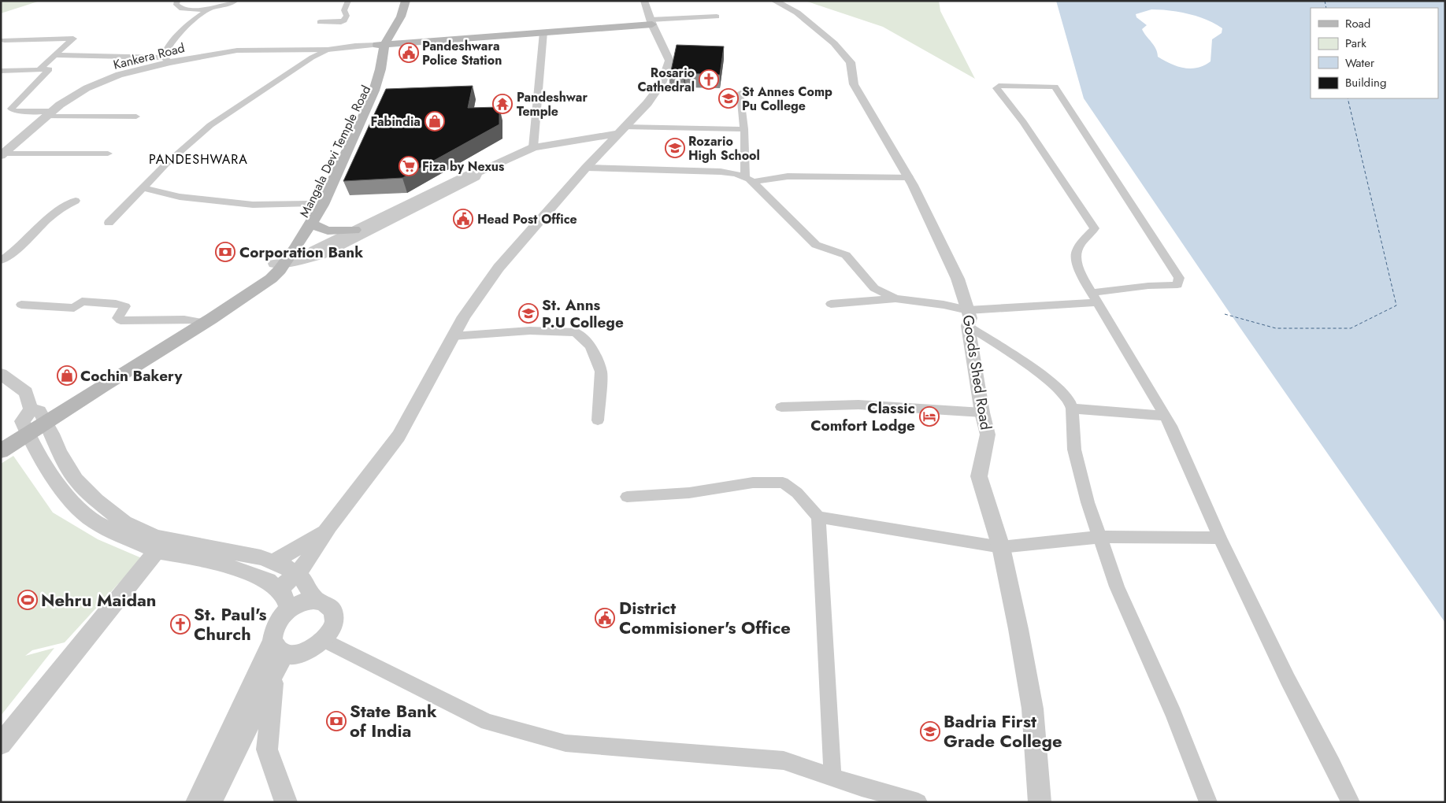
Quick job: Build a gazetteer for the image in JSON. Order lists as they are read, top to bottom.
{
  "streets": {
    "main road": ["Mangala Devi Temple Road"],
    "street": ["Kankera Road", "Goods Shed Road"]
  },
  "crossings": [
    ["Kankera Road", "Mangala Devi Temple Road"]
  ],
  "districts": ["PANDESHWARA"],
  "places": {
    "public building": ["Pandeshwara Police Station", "Head Post Office", "District Commisioner's Office"],
    "church": ["Rosario Cathedral", "St. Paul's Church"],
    "school or university": [
      "St Annes Comp Pu College",
      "Rozario High School",
      "St. Anns P.U College",
      "Badria First Grade College"
    ],
    "temple": ["Pandeshwar Temple"],
    "shop": ["Fabindia", "Cochin Bakery"],
    "supermarket": ["Fiza by Nexus"],
    "bank": ["Corporation Bank", "State Bank of India"],
    "hotel": ["Classic Comfort Lodge"],
    "sports": ["Nehru Maidan"]
  },
  "legend": [
    "Road",
    "Park",
    "Water",
    "Building"
  ]
}
